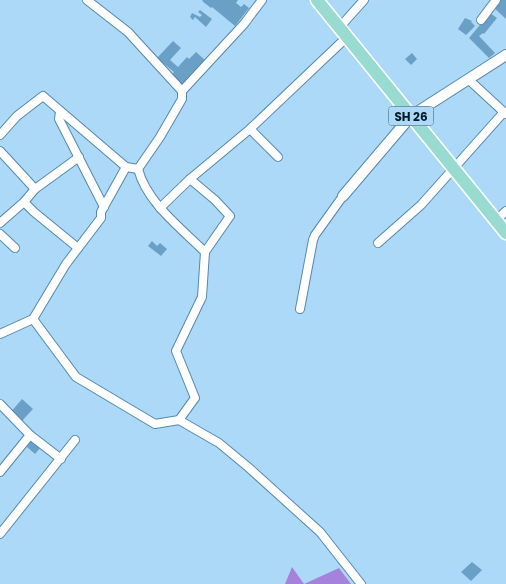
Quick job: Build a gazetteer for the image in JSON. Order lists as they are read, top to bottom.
{
  "streets": {
    "main road": ["SH 26"]
  }
}
